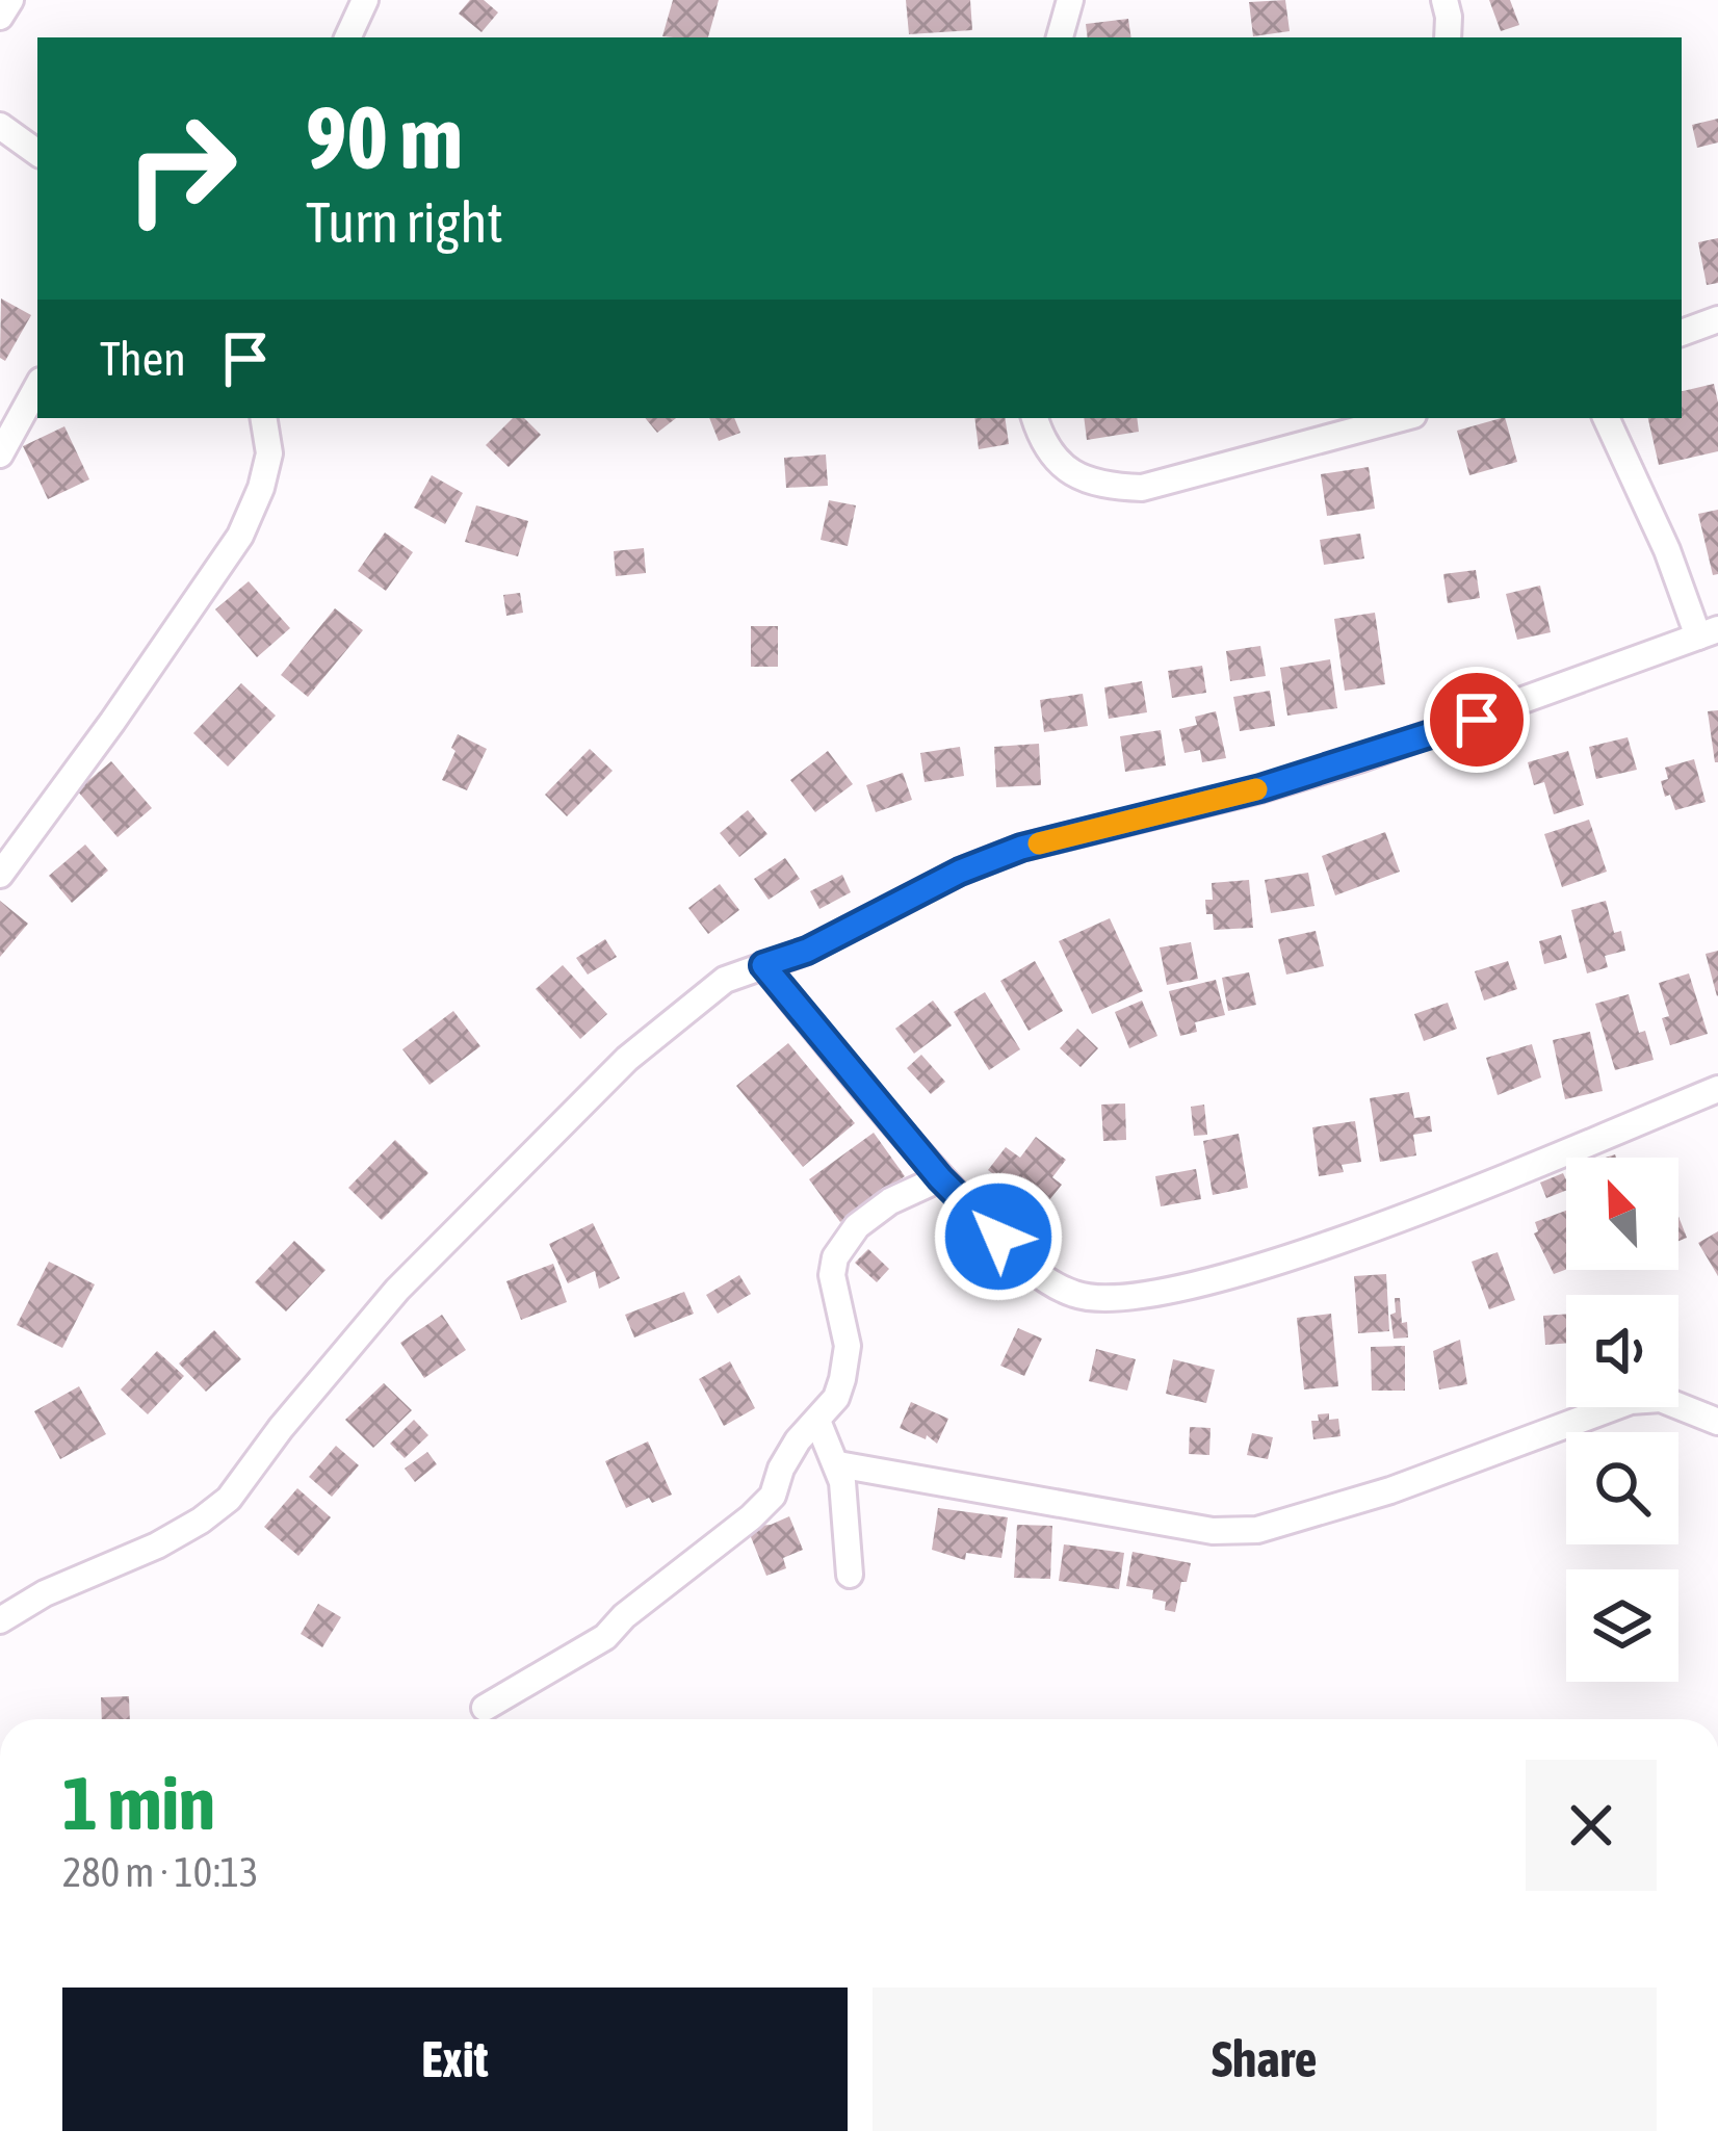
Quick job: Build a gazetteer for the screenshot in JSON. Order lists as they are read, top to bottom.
{
  "north": "top left",
  "page": {
    "turn": ["90 m", "Turn right"],
    "then": "Then",
    "heading": ["1 min", "280 m · 10:13"],
    "buttons": ["Exit", "Share"]
  }
}
